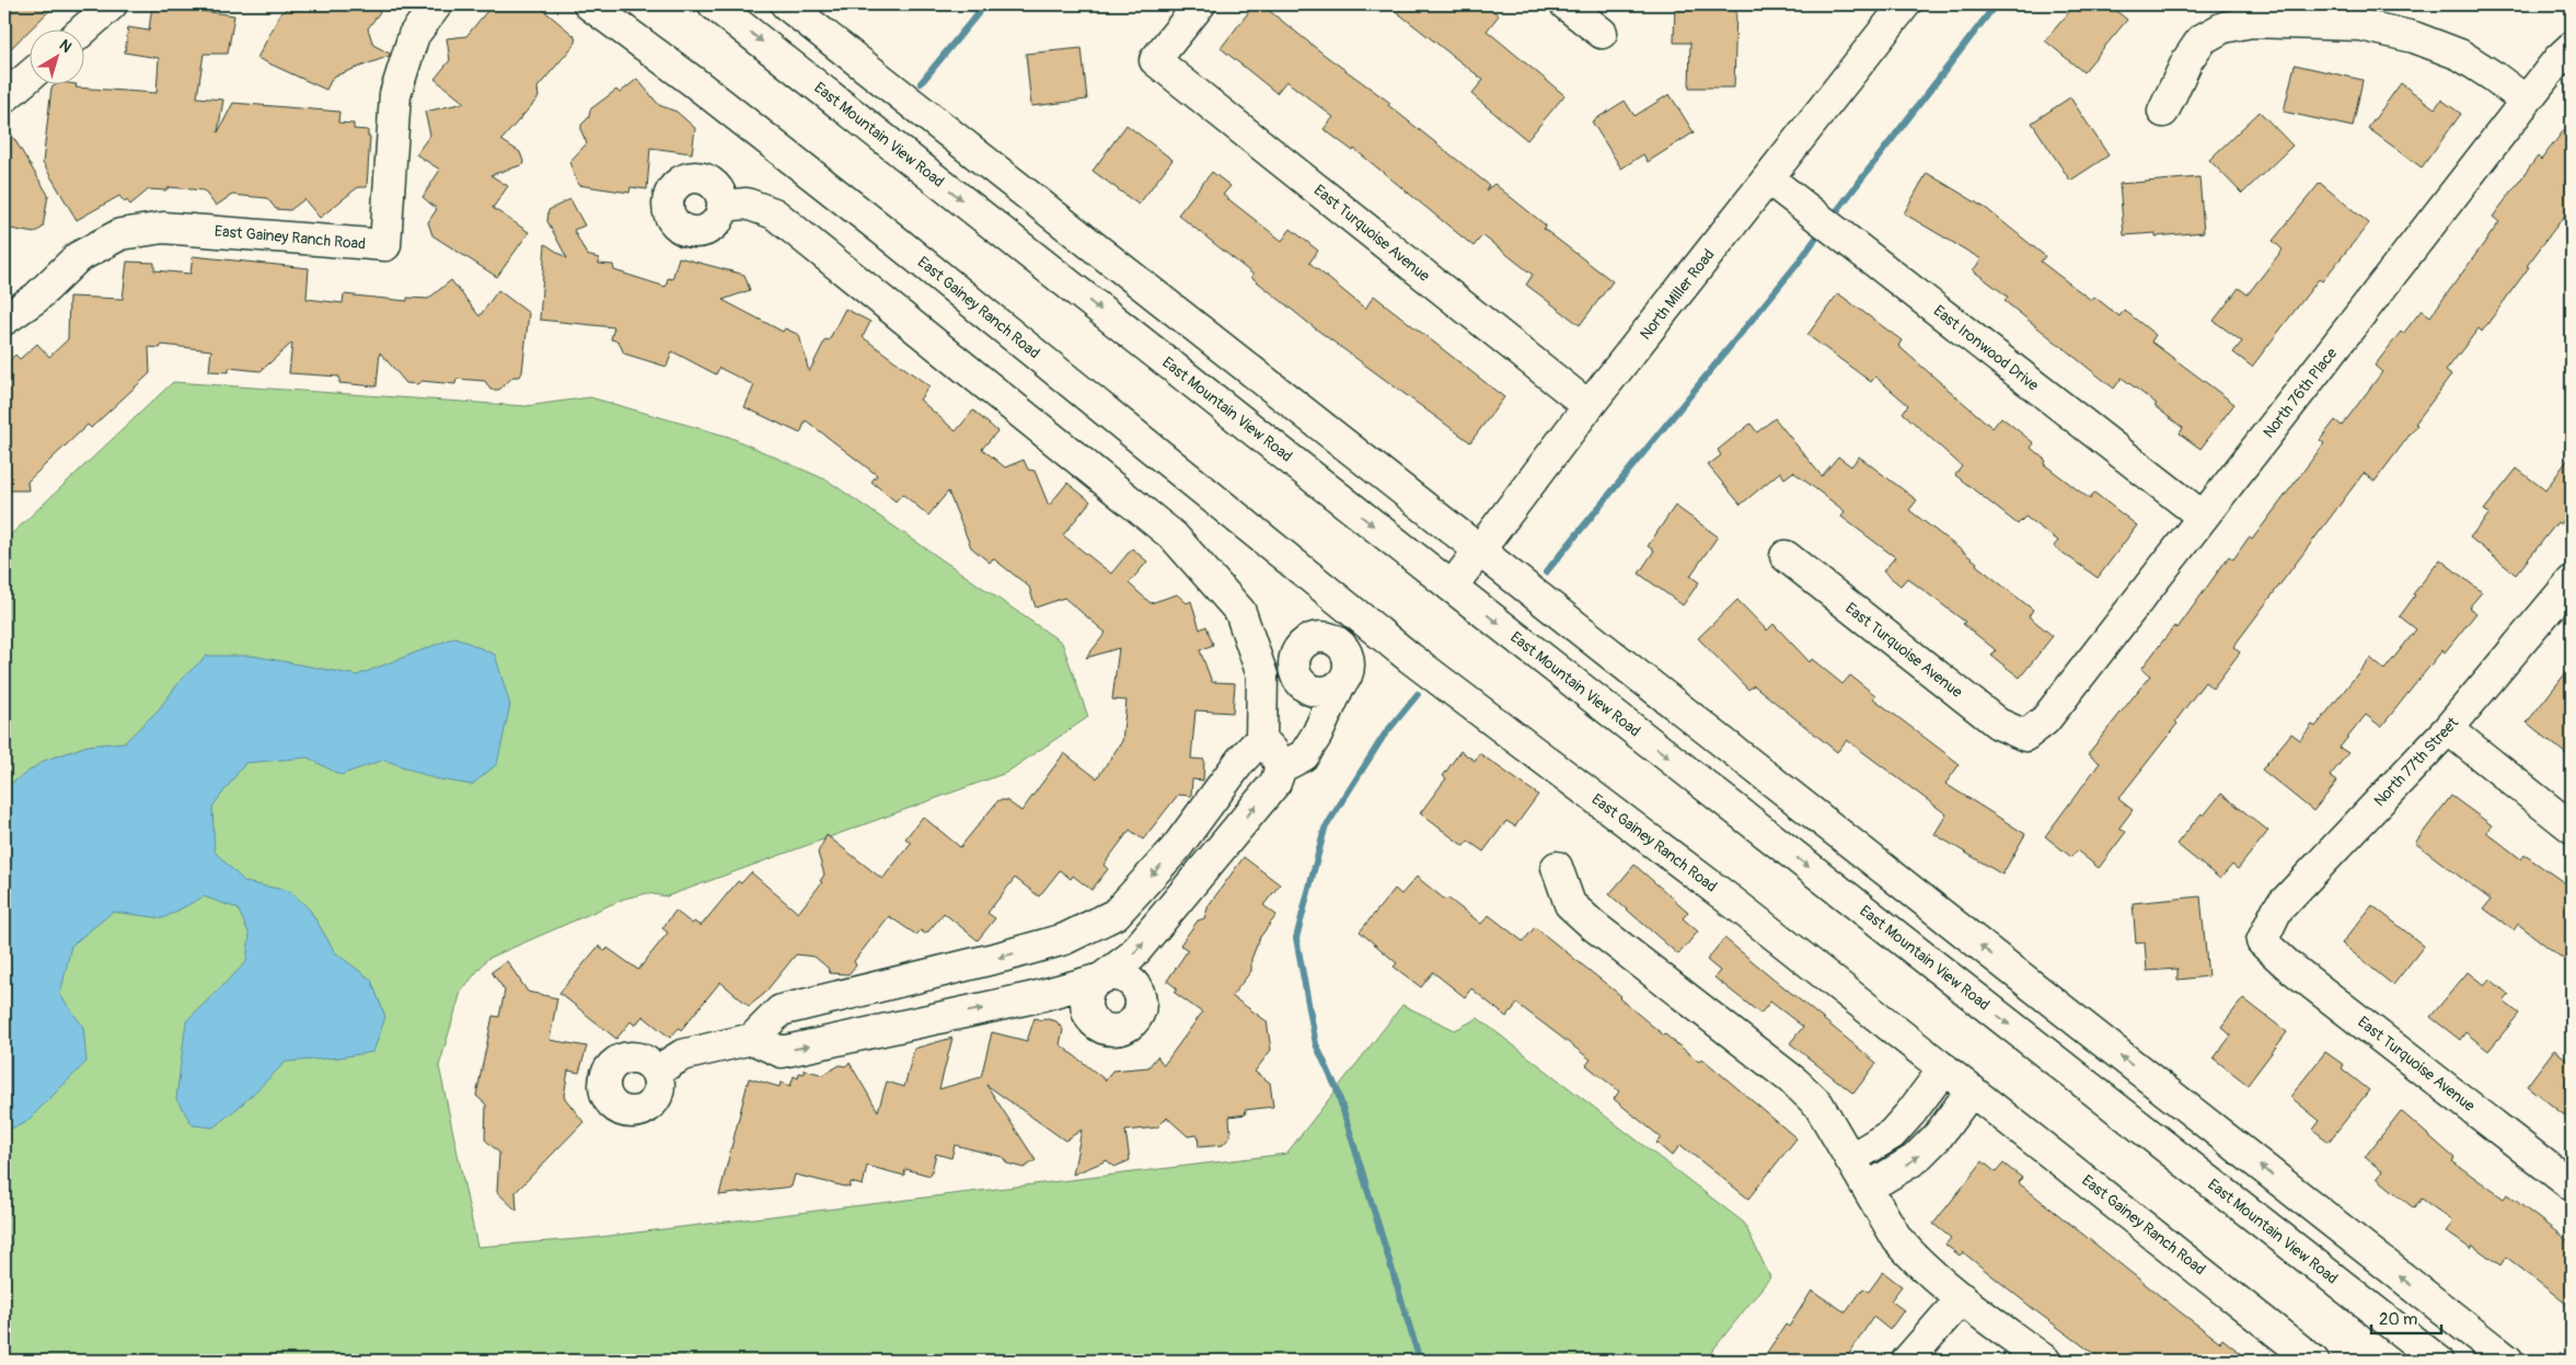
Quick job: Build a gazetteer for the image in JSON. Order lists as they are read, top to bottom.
{
  "streets": {
    "street": [
      "East Mountain View Road",
      "East Turquoise Avenue",
      "East Gainey Ranch Road",
      "North Miller Road",
      "East Ironwood Drive",
      "North 76th Place",
      "North 77th Street"
    ]
  },
  "crossings": [
    ["East Mountain View Road", "North Miller Road"],
    ["East Turquoise Avenue", "North Miller Road"],
    ["East Turquoise Avenue", "North 76th Place"],
    ["East Turquoise Avenue", "North 77th Street"],
    ["North Miller Road", "East Ironwood Drive"],
    ["East Ironwood Drive", "North 76th Place"]
  ],
  "scale_bar": "20 m",
  "north": "top right"
}
